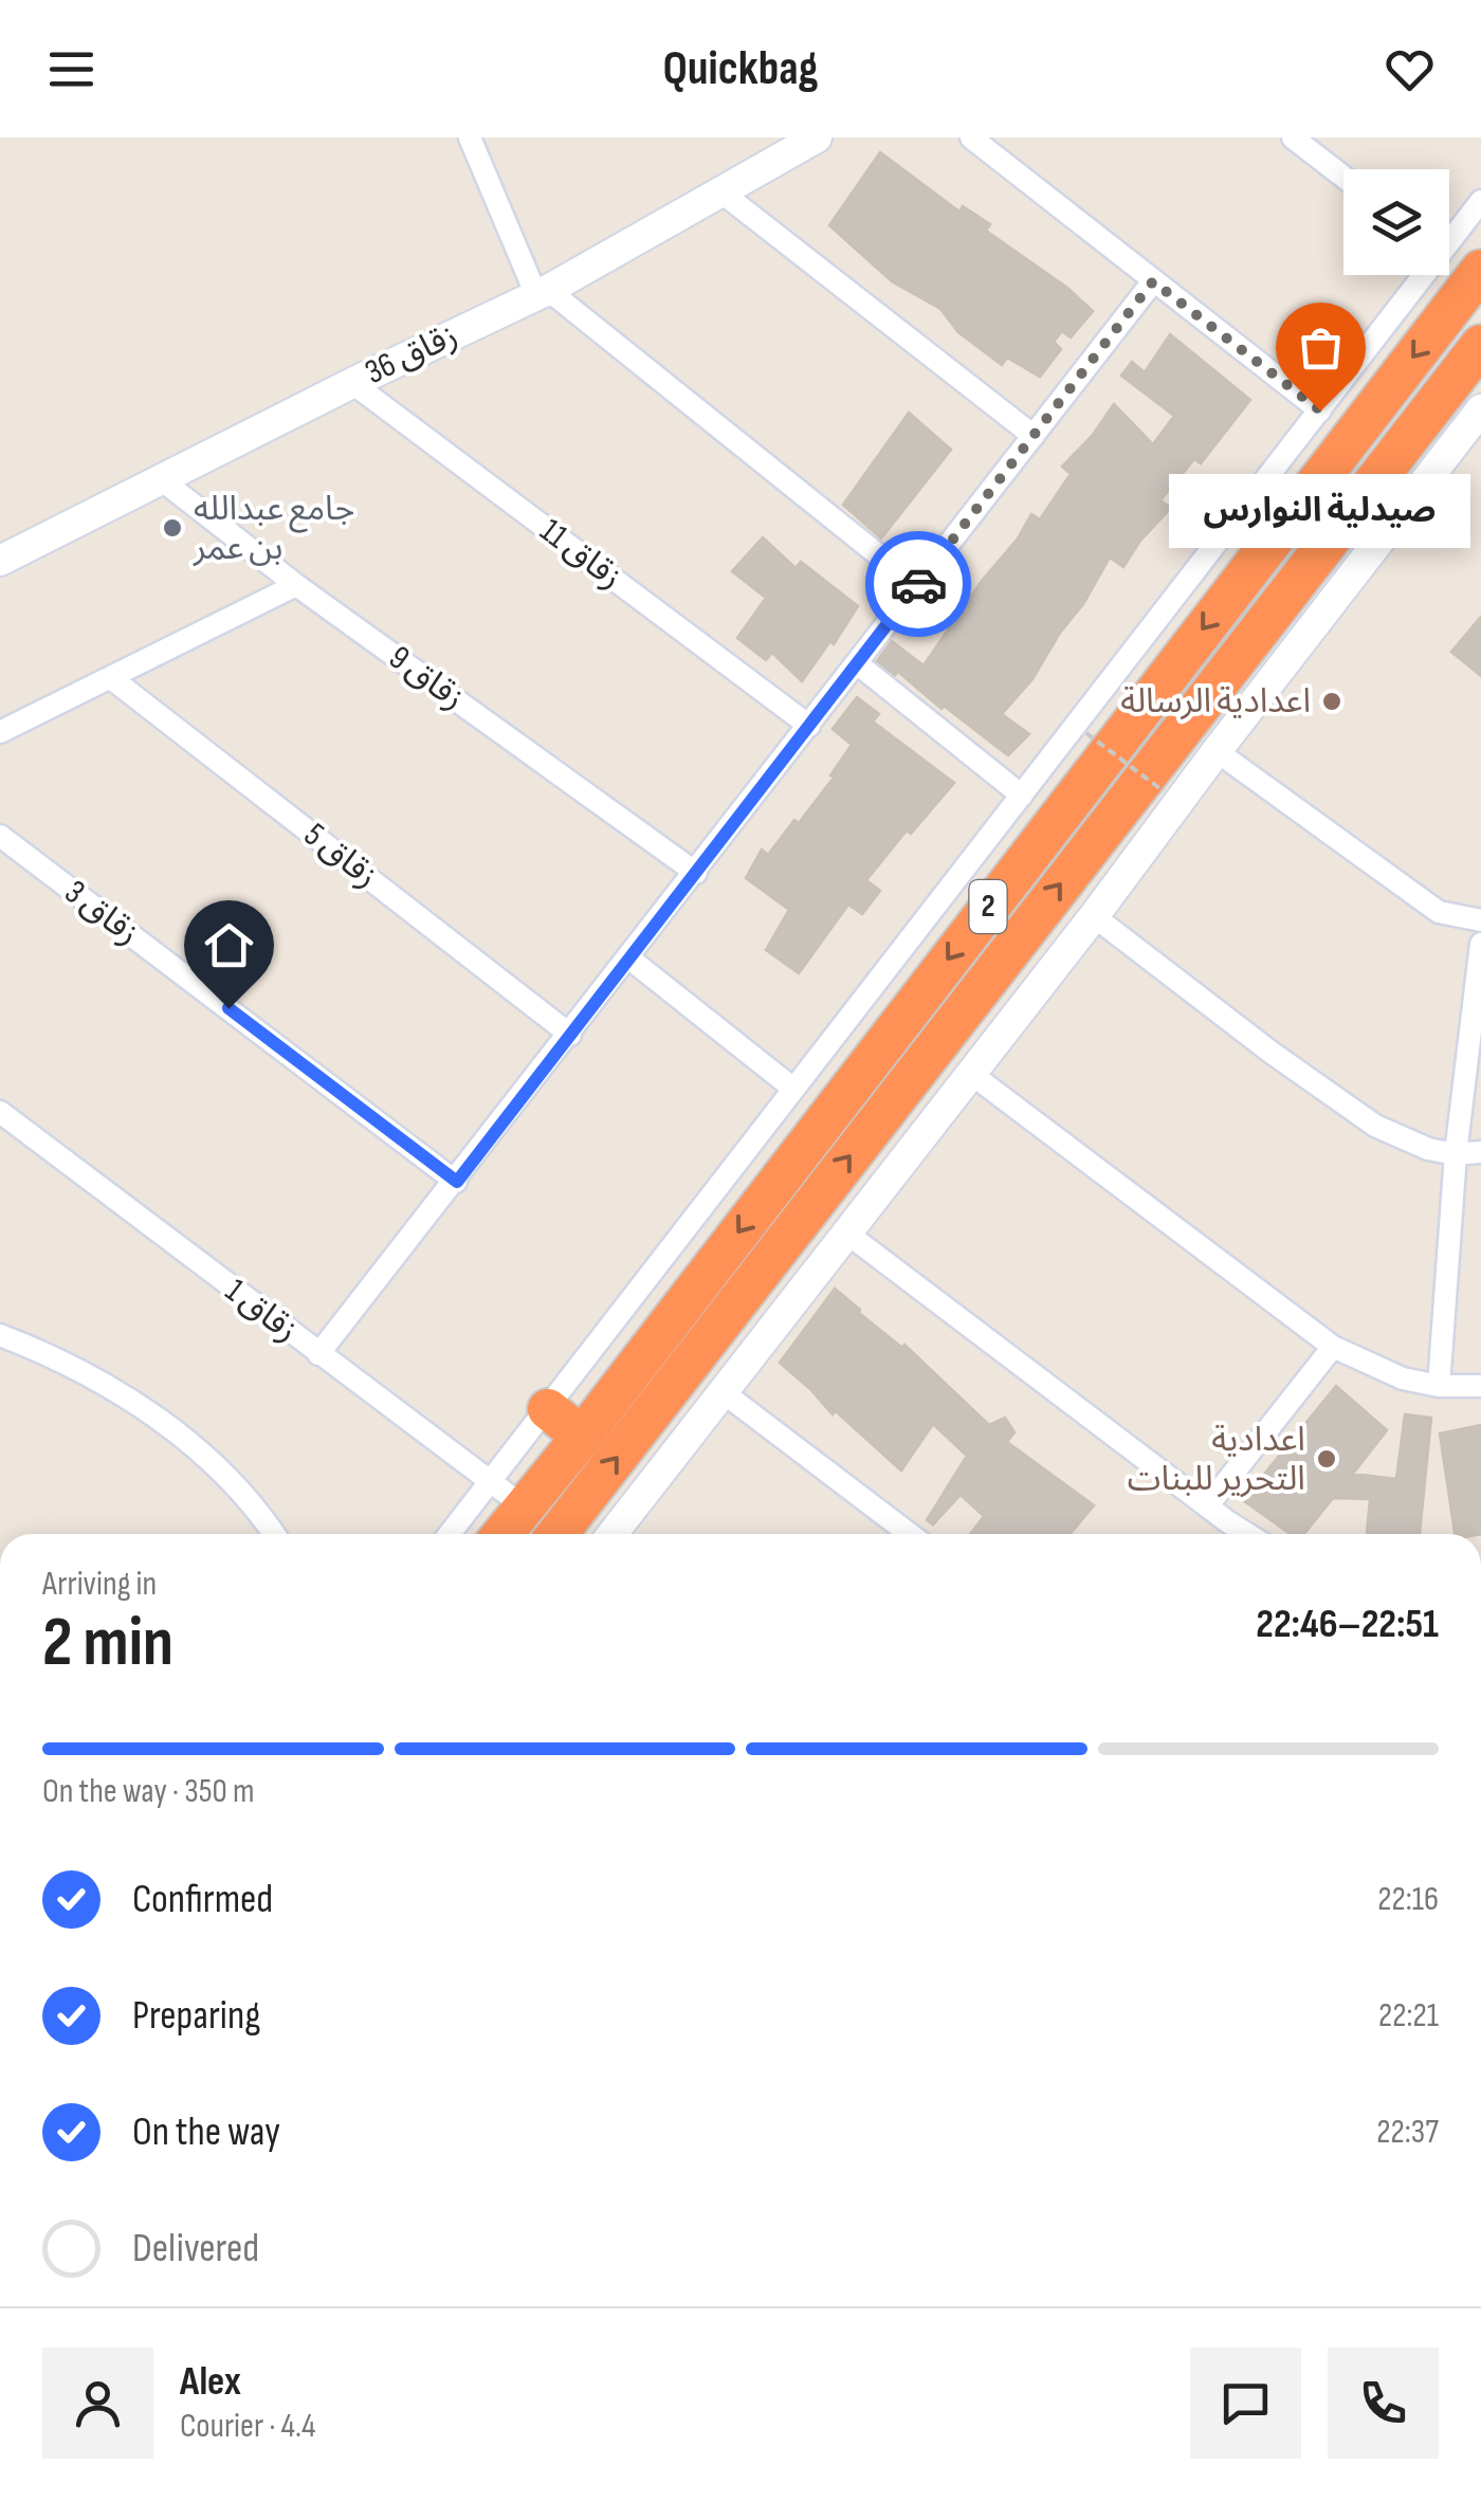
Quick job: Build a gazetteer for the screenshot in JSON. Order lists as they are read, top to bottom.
{
  "streets": {
    "highway": ["2"],
    "street": [
      "زقاق 36",
      "زقاق 11",
      "زقاق 9",
      "زقاق 5",
      "زقاق 3",
      "زقاق 1"
    ]
  },
  "crossings": [
    ["زقاق 36", "زقاق 11"],
    ["زقاق 36", "زقاق 9"],
    ["2", "زقاق 1"]
  ],
  "places": [
    "صيدلية النوارس",
    "جامع عبدالله بن عمر",
    "اعدادية الرسالة",
    "اعدادية التحرير للبنات"
  ],
  "page": {
    "header": "Quickbag",
    "bubble": "صيدلية النوارس",
    "heading": ["2 min", "Arriving in", "22:46–22:51"],
    "panel": ["Alex", "Courier · 4.4"],
    "bar": "On the way · 350 m",
    "list": [
      ["Confirmed", "22:16"],
      ["Preparing", "22:21"],
      ["On the way", "22:37"],
      "Delivered"
    ]
  }
}
